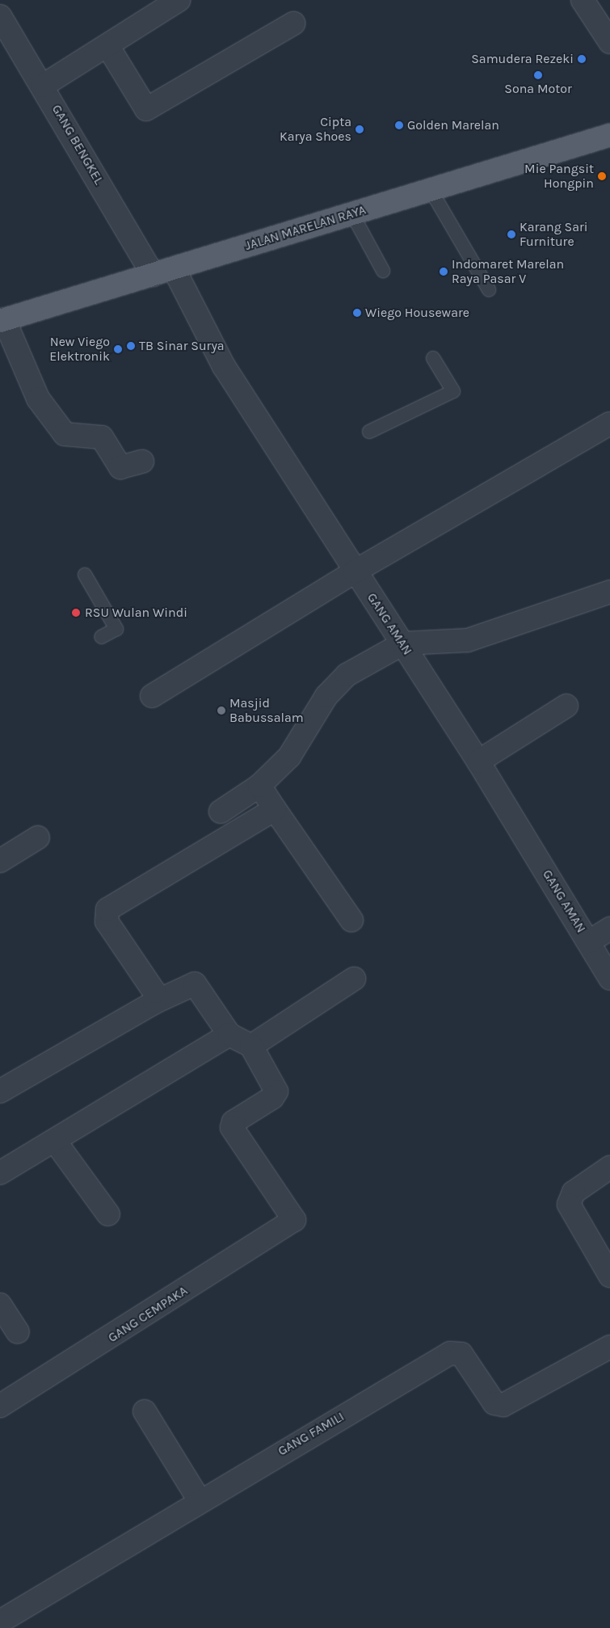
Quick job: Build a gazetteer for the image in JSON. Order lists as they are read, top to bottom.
{
  "streets": {
    "main road": ["JALAN MARELAN RAYA"],
    "street": [
      "GANG BENGKEL",
      "GANG AMAN",
      "GANG CEMPAKA",
      "GANG FAMILI"
    ]
  },
  "crossings": [
    ["GANG BENGKEL", "JALAN MARELAN RAYA"],
    ["JALAN MARELAN RAYA", "GANG AMAN"]
  ],
  "places": [
    "Samudera Rezeki",
    "Sona Motor",
    "Golden Marelan",
    "Cipta Karya Shoes",
    "Mie Pangsit Hongpin",
    "Karang Sari Furniture",
    "Indomaret Marelan Raya Pasar V",
    "Wiego Houseware",
    "TB Sinar Surya",
    "New Viego Elektronik",
    "RSU Wulan Windi",
    "Masjid Babussalam"
  ]
}
